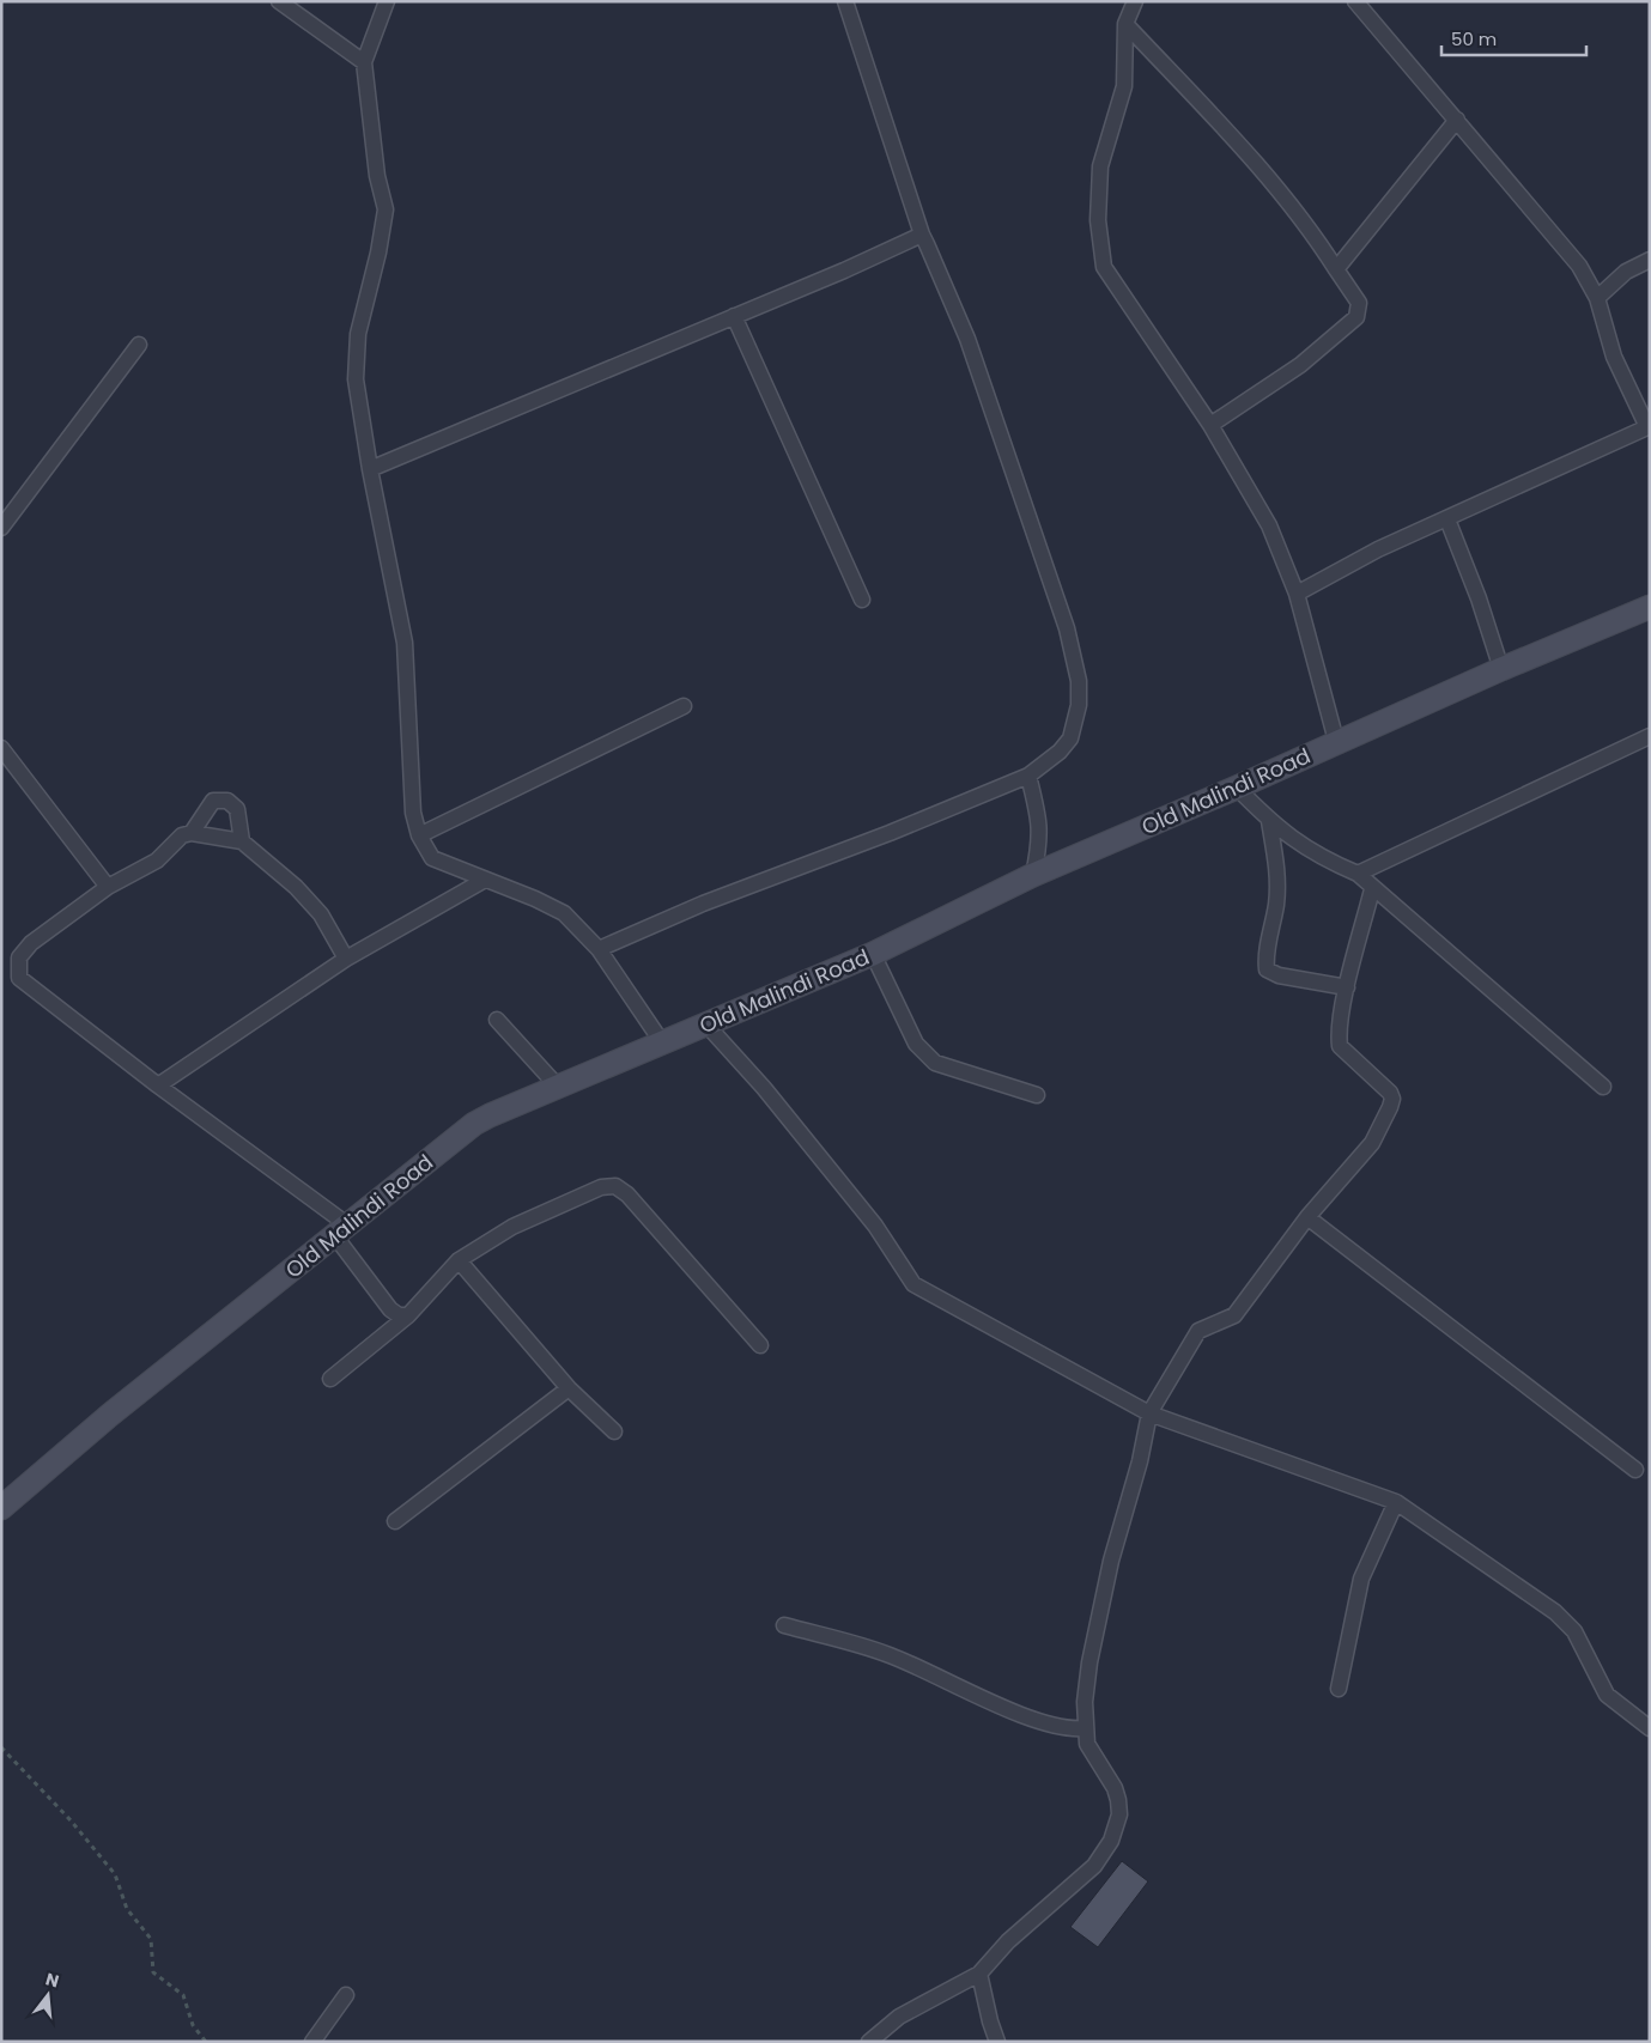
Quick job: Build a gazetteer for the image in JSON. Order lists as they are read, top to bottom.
{
  "streets": {
    "main road": ["Old Malindi Road"]
  },
  "scale_bar": "50 m",
  "north": "top"
}
